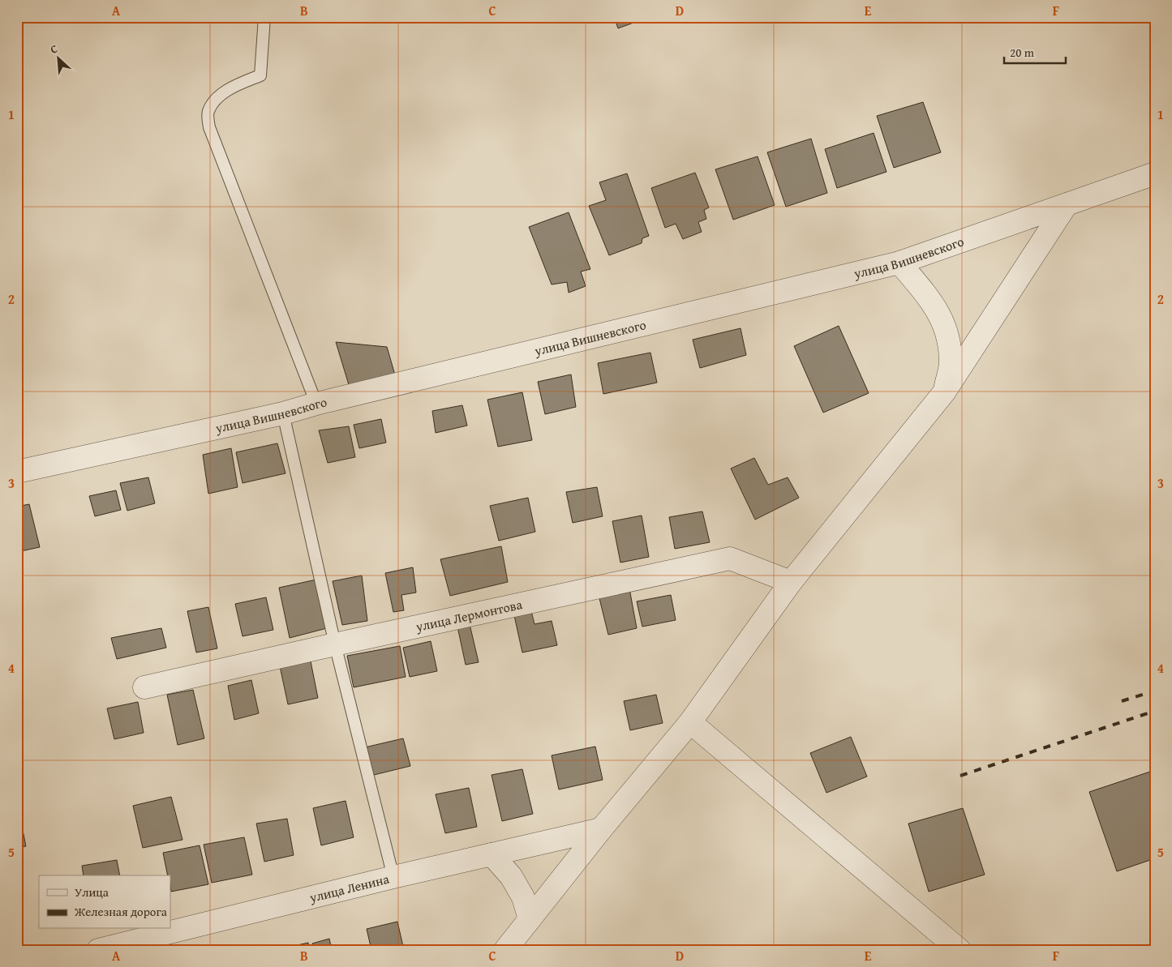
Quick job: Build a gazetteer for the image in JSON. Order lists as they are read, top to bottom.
{
  "streets": {
    "street": ["улица Вишневского", "улица Лермонтова", "улица Ленина"]
  },
  "legend": ["Улица", "Железная дорога"],
  "scale_bar": "20 m",
  "north": "top left",
  "grid": {
    "columns": [
      "A",
      "B",
      "C",
      "D",
      "E",
      "F"
    ],
    "rows": [
      "1",
      "2",
      "3",
      "4",
      "5"
    ]
  }
}
